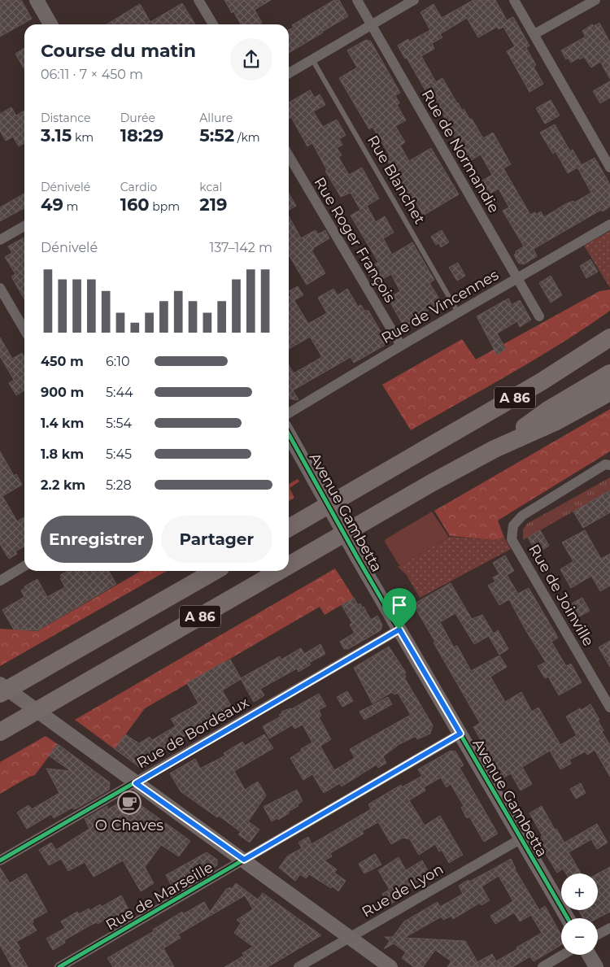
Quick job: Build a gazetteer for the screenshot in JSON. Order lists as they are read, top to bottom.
{
  "streets": {
    "highway": ["A 86"],
    "street": [
      "Rue de Normandie",
      "Rue Roger François",
      "Rue de Vincennes",
      "Avenue Gambetta",
      "Rue de Joinville",
      "Rue de Bordeaux",
      "Rue de Lyon",
      "Rue de Marseille"
    ],
    "lane": ["Rue Blanchet"]
  },
  "crossings": [
    ["Rue de Normandie", "Rue de Vincennes"],
    ["Rue Blanchet", "Rue de Vincennes"],
    ["Rue Roger François", "Rue de Vincennes"],
    ["Avenue Gambetta", "Rue de Bordeaux"],
    ["Avenue Gambetta", "Rue de Lyon"],
    ["Avenue Gambetta", "Rue de Marseille"]
  ],
  "places": {
    "cafe": ["O Chaves"]
  },
  "page": {
    "heading": ["Course du matin", "06:11 · 7 × 450 m"],
    "stats": [
      ["Distance", "3.15 km"],
      ["Durée", "18:29"],
      ["Allure", "5:52 /km"],
      ["Dénivelé", "49 m"],
      ["Cardio", "160 bpm"],
      ["kcal", "219"]
    ],
    "chart": ["Dénivelé", "137–142 m"],
    "list": [
      {
        "name": "450 m",
        "note": "6:10"
      },
      {
        "name": "900 m",
        "note": "5:44"
      },
      {
        "name": "1.4 km",
        "note": "5:54"
      },
      {
        "name": "1.8 km",
        "note": "5:45"
      },
      {
        "name": "2.2 km",
        "note": "5:28"
      }
    ],
    "buttons": ["Enregistrer", "Partager"],
    "map_buttons": ["+", "−"]
  }
}
